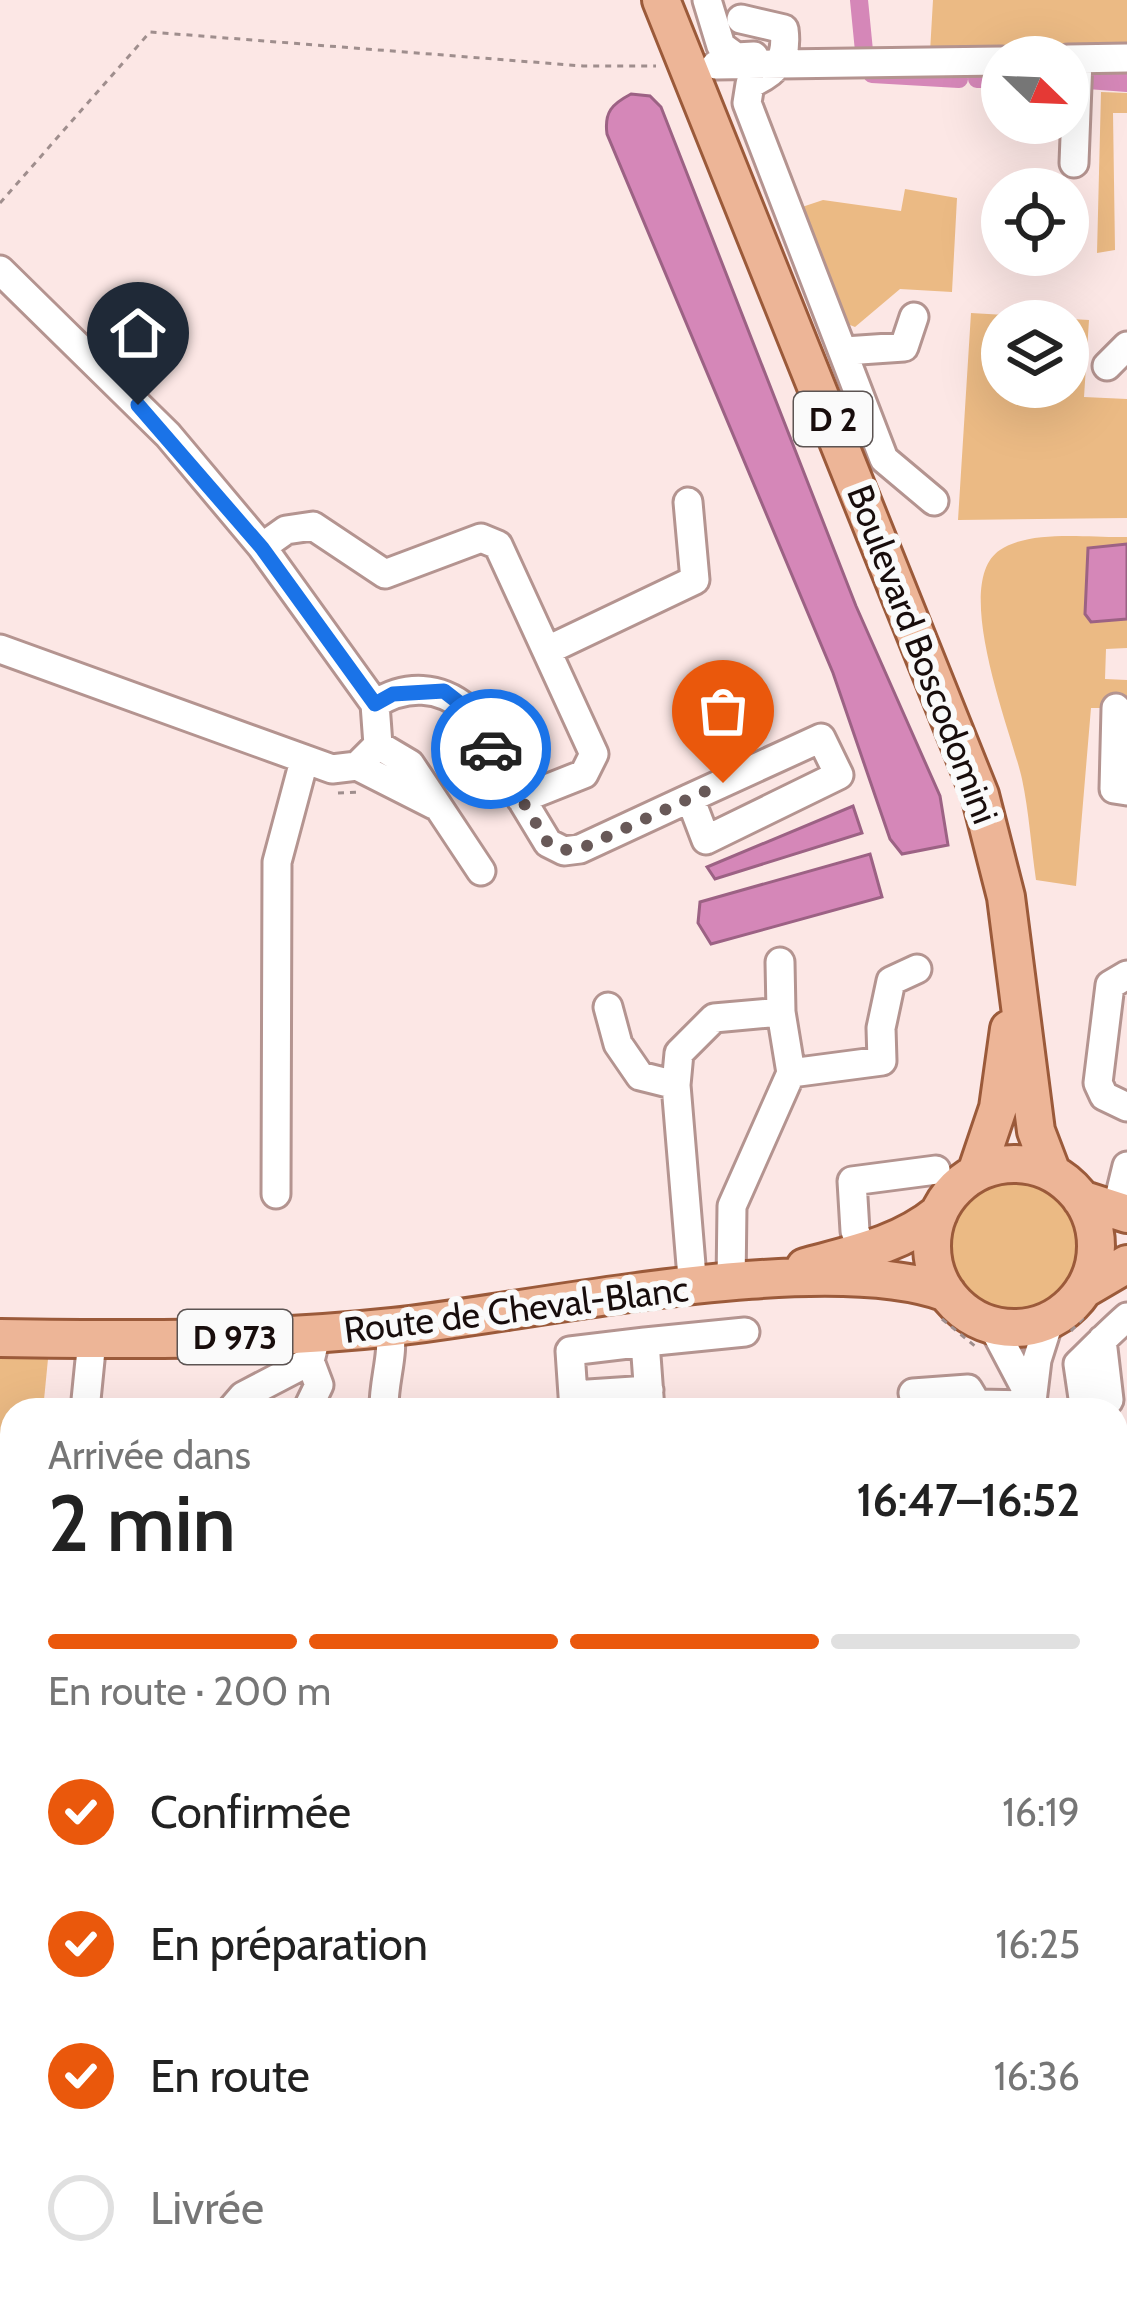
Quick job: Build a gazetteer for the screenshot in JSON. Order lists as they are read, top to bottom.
{
  "streets": {
    "main road": [
      "D 2",
      "Boulevard Boscodomini",
      "Route de Cheval-Blanc",
      "D 973"
    ]
  },
  "crossings": [
    ["Boulevard Boscodomini", "D 973"],
    ["Route de Cheval-Blanc", "D 973"]
  ],
  "north": "bottom right",
  "page": {
    "heading": ["2 min", "Arrivée dans", "16:47–16:52"],
    "bar": "En route · 200 m",
    "list": [
      ["Confirmée", "16:19"],
      ["En préparation", "16:25"],
      ["En route", "16:36"],
      "Livrée"
    ]
  }
}
